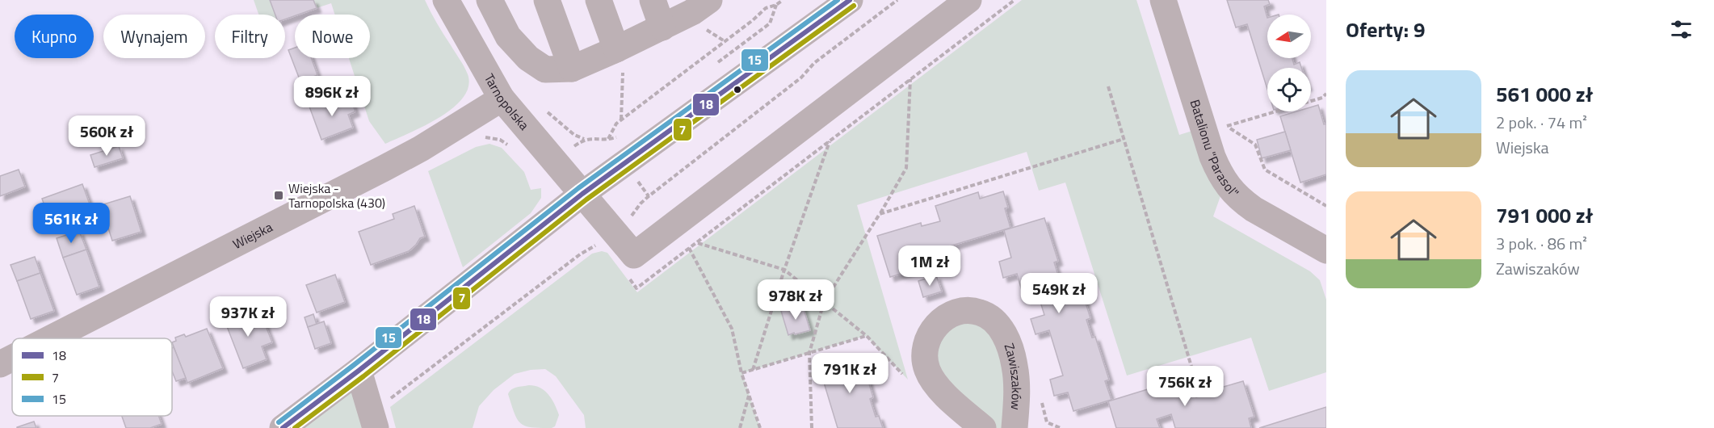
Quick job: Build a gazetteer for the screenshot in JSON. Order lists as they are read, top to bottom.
{
  "streets": {
    "street": [
      "Tarnopolska",
      "Batalionu \"Parasol\"",
      "Wiejska",
      "Zawiszaków"
    ]
  },
  "crossings": [
    ["Tarnopolska", "Wiejska"]
  ],
  "places": {
    "transit": ["Wiejska - Tarnopolska (430)"]
  },
  "lines": ["transit line 18", "transit line 15", "transit line 7"],
  "legend": ["18", "7", "15"],
  "north": "left",
  "page": {
    "heading": "Oferty: 9",
    "chip": [
      "Kupno",
      "Wynajem",
      "Filtry",
      "Nowe"
    ],
    "list": [
      {
        "name": "561 000 zł",
        "note": "2 pok. · 74 m² · Wiejska"
      },
      {
        "name": "791 000 zł",
        "note": "3 pok. · 86 m² · Zawiszaków"
      }
    ],
    "price": [
      "896K zł",
      "560K zł",
      "561K zł",
      "1M zł",
      "549K zł",
      "978K zł",
      "937K zł",
      "791K zł",
      "756K zł"
    ]
  }
}
